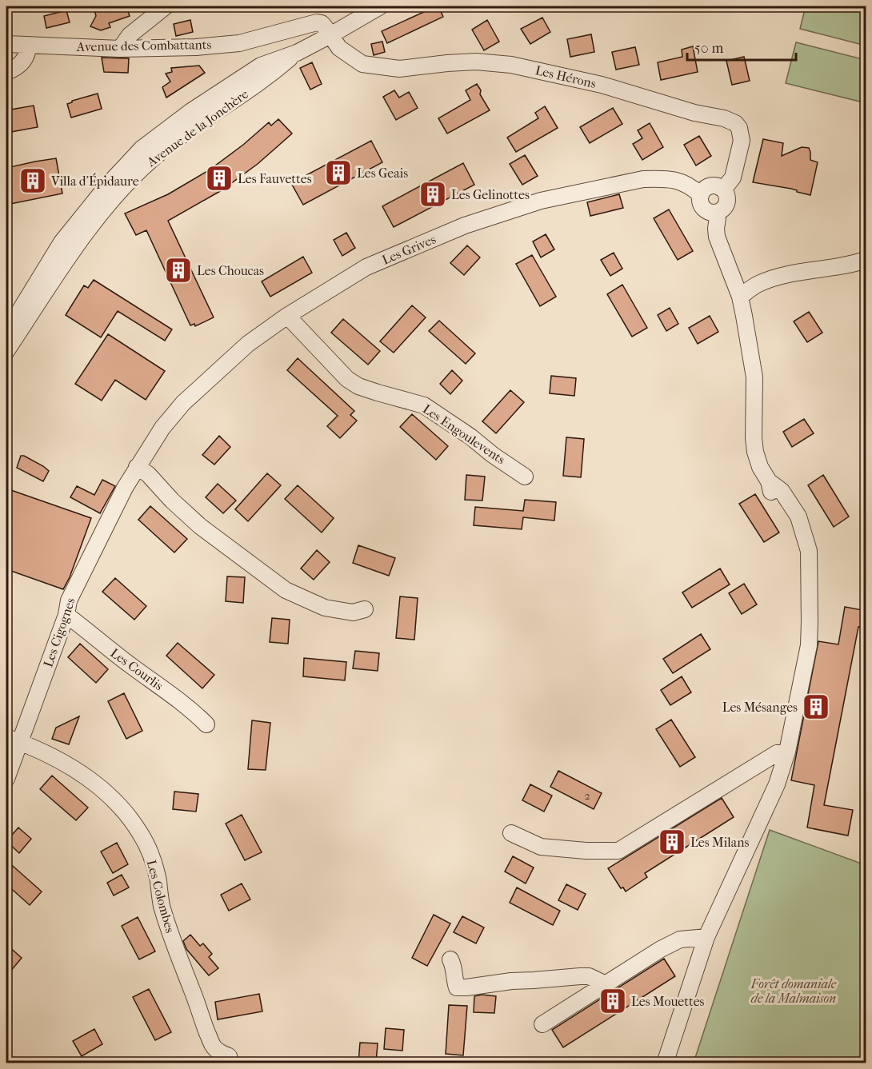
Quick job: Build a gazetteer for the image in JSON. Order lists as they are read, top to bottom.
{
  "streets": {
    "street": [
      "Avenue des Combattants",
      "Les Hérons",
      "Avenue de la Jonchère",
      "Les Grives",
      "Les Engoulevents",
      "Les Cigognes",
      "Les Courlis",
      "Les Colombes"
    ]
  },
  "crossings": [
    ["Avenue des Combattants", "Les Hérons"],
    ["Avenue des Combattants", "Avenue de la Jonchère"],
    ["Les Hérons", "Avenue de la Jonchère"],
    ["Les Hérons", "Les Grives"],
    ["Les Grives", "Les Engoulevents"],
    ["Les Grives", "Les Cigognes"],
    ["Les Cigognes", "Les Courlis"],
    ["Les Cigognes", "Les Colombes"]
  ],
  "parks": ["Forêt domaniale de la Malmaison"],
  "places": {
    "building": [
      "Les Geais",
      "Les Fauvettes",
      "Villa d'Épidaure",
      "Les Gelinottes",
      "Les Choucas",
      "Les Mésanges",
      "Les Milans",
      "Les Mouettes"
    ]
  },
  "house_numbers": ["2"],
  "scale_bar": "50 m"
}
